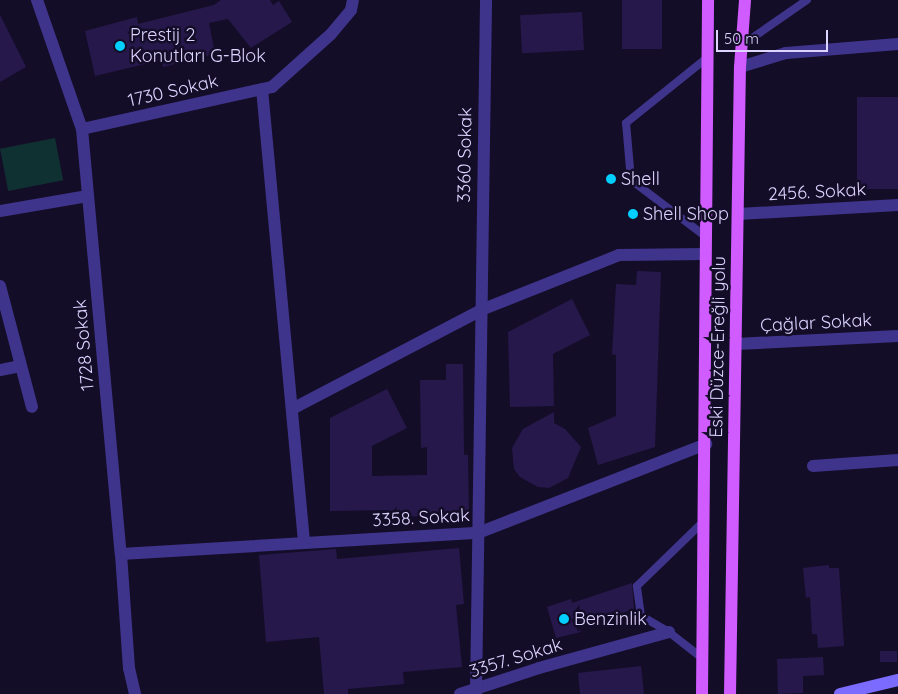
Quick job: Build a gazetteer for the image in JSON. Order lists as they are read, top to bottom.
{
  "streets": {
    "main road": ["Eski Düzce-Ereğli yolu"],
    "street": [
      "1730 Sokak",
      "3360 Sokak",
      "2456. Sokak",
      "Çağlar Sokak",
      "1728 Sokak",
      "3358. Sokak",
      "3357. Sokak"
    ]
  },
  "crossings": [
    ["1730 Sokak", "1728 Sokak"],
    ["3360 Sokak", "3358. Sokak"],
    ["3360 Sokak", "3357. Sokak"],
    ["2456. Sokak", "Eski Düzce-Ereğli yolu"],
    ["Çağlar Sokak", "Eski Düzce-Ereğli yolu"],
    ["1728 Sokak", "3358. Sokak"],
    ["Eski Düzce-Ereğli yolu", "3358. Sokak"]
  ],
  "places": [
    "Prestij 2 Konutları G-Blok",
    "Shell",
    "Shell Shop",
    "Benzinlik"
  ],
  "scale_bar": "50 m"
}
